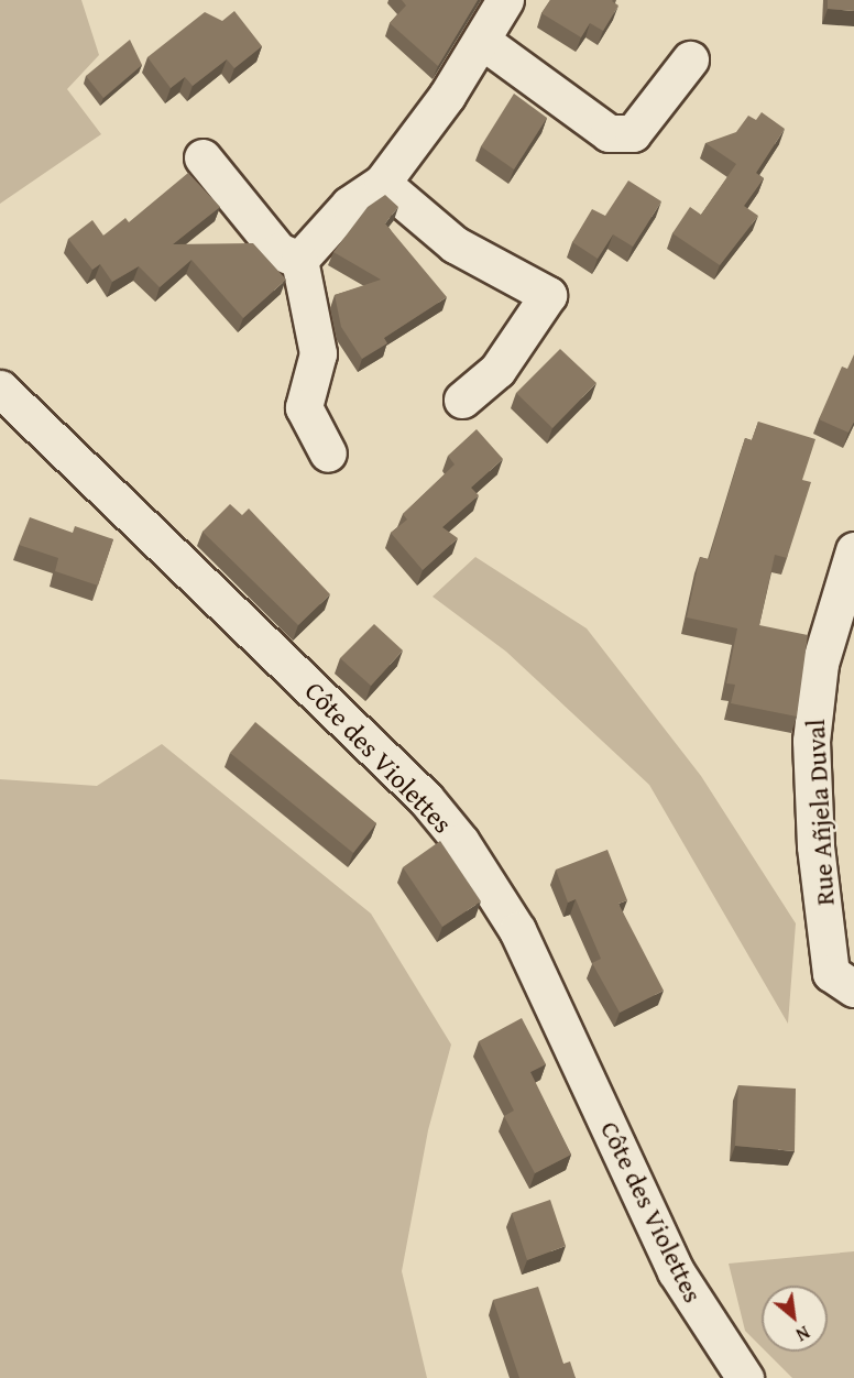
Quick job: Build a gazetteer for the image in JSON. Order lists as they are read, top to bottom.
{
  "streets": {
    "street": ["Côte des Violettes", "Rue Añjela Duval"]
  },
  "north": "bottom right"
}
